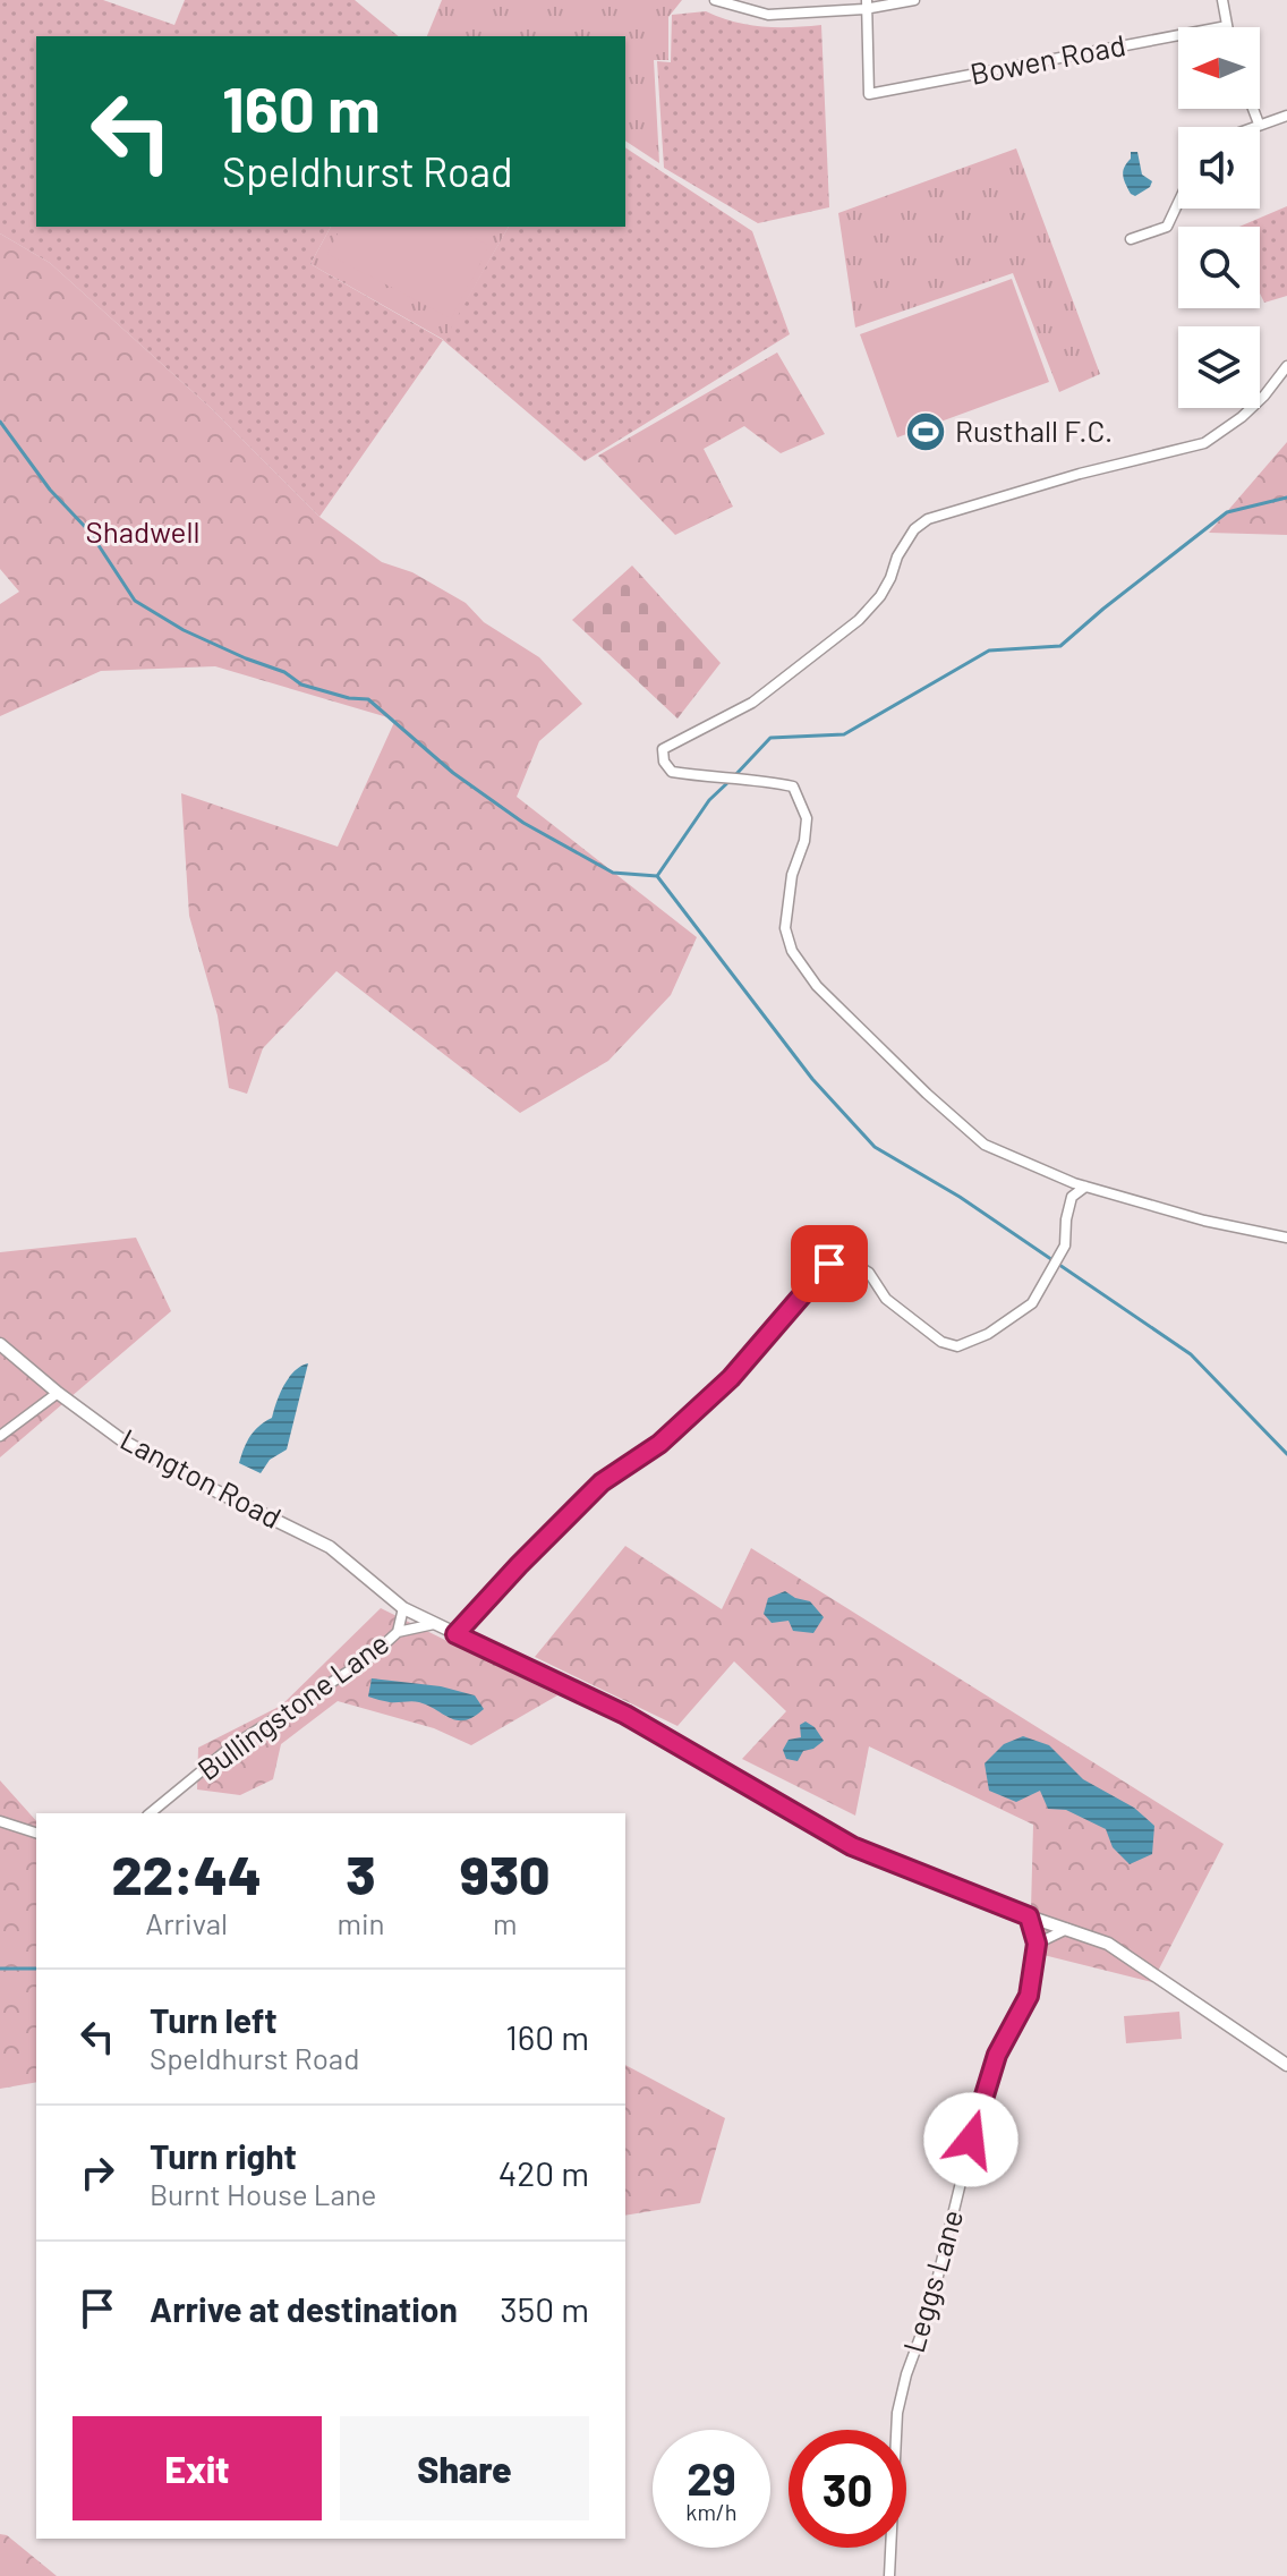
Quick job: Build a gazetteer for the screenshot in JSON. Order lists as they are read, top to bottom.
{
  "streets": {
    "street": [
      "Bowen Road",
      "Langton Road",
      "Bullingstone Lane",
      "Leggs Lane"
    ]
  },
  "crossings": [
    ["Langton Road", "Bullingstone Lane"],
    ["Langton Road", "Leggs Lane"]
  ],
  "parks": ["Shadwell"],
  "places": {
    "sports": ["Rusthall F.C."]
  },
  "north": "left",
  "page": {
    "turn": ["160 m", "Speldhurst Road"],
    "eta": [
      "22:44",
      "Arrival",
      "3",
      "min",
      "930",
      "m"
    ],
    "list": [
      {
        "name": "Turn left",
        "note": "Speldhurst Road",
        "value": "160 m"
      },
      {
        "name": "Turn right",
        "note": "Burnt House Lane",
        "value": "420 m"
      },
      {
        "name": "Arrive at destination",
        "value": "350 m"
      }
    ],
    "buttons": ["Exit", "Share"],
    "speed": "29 km/h",
    "limit": "30"
  }
}
